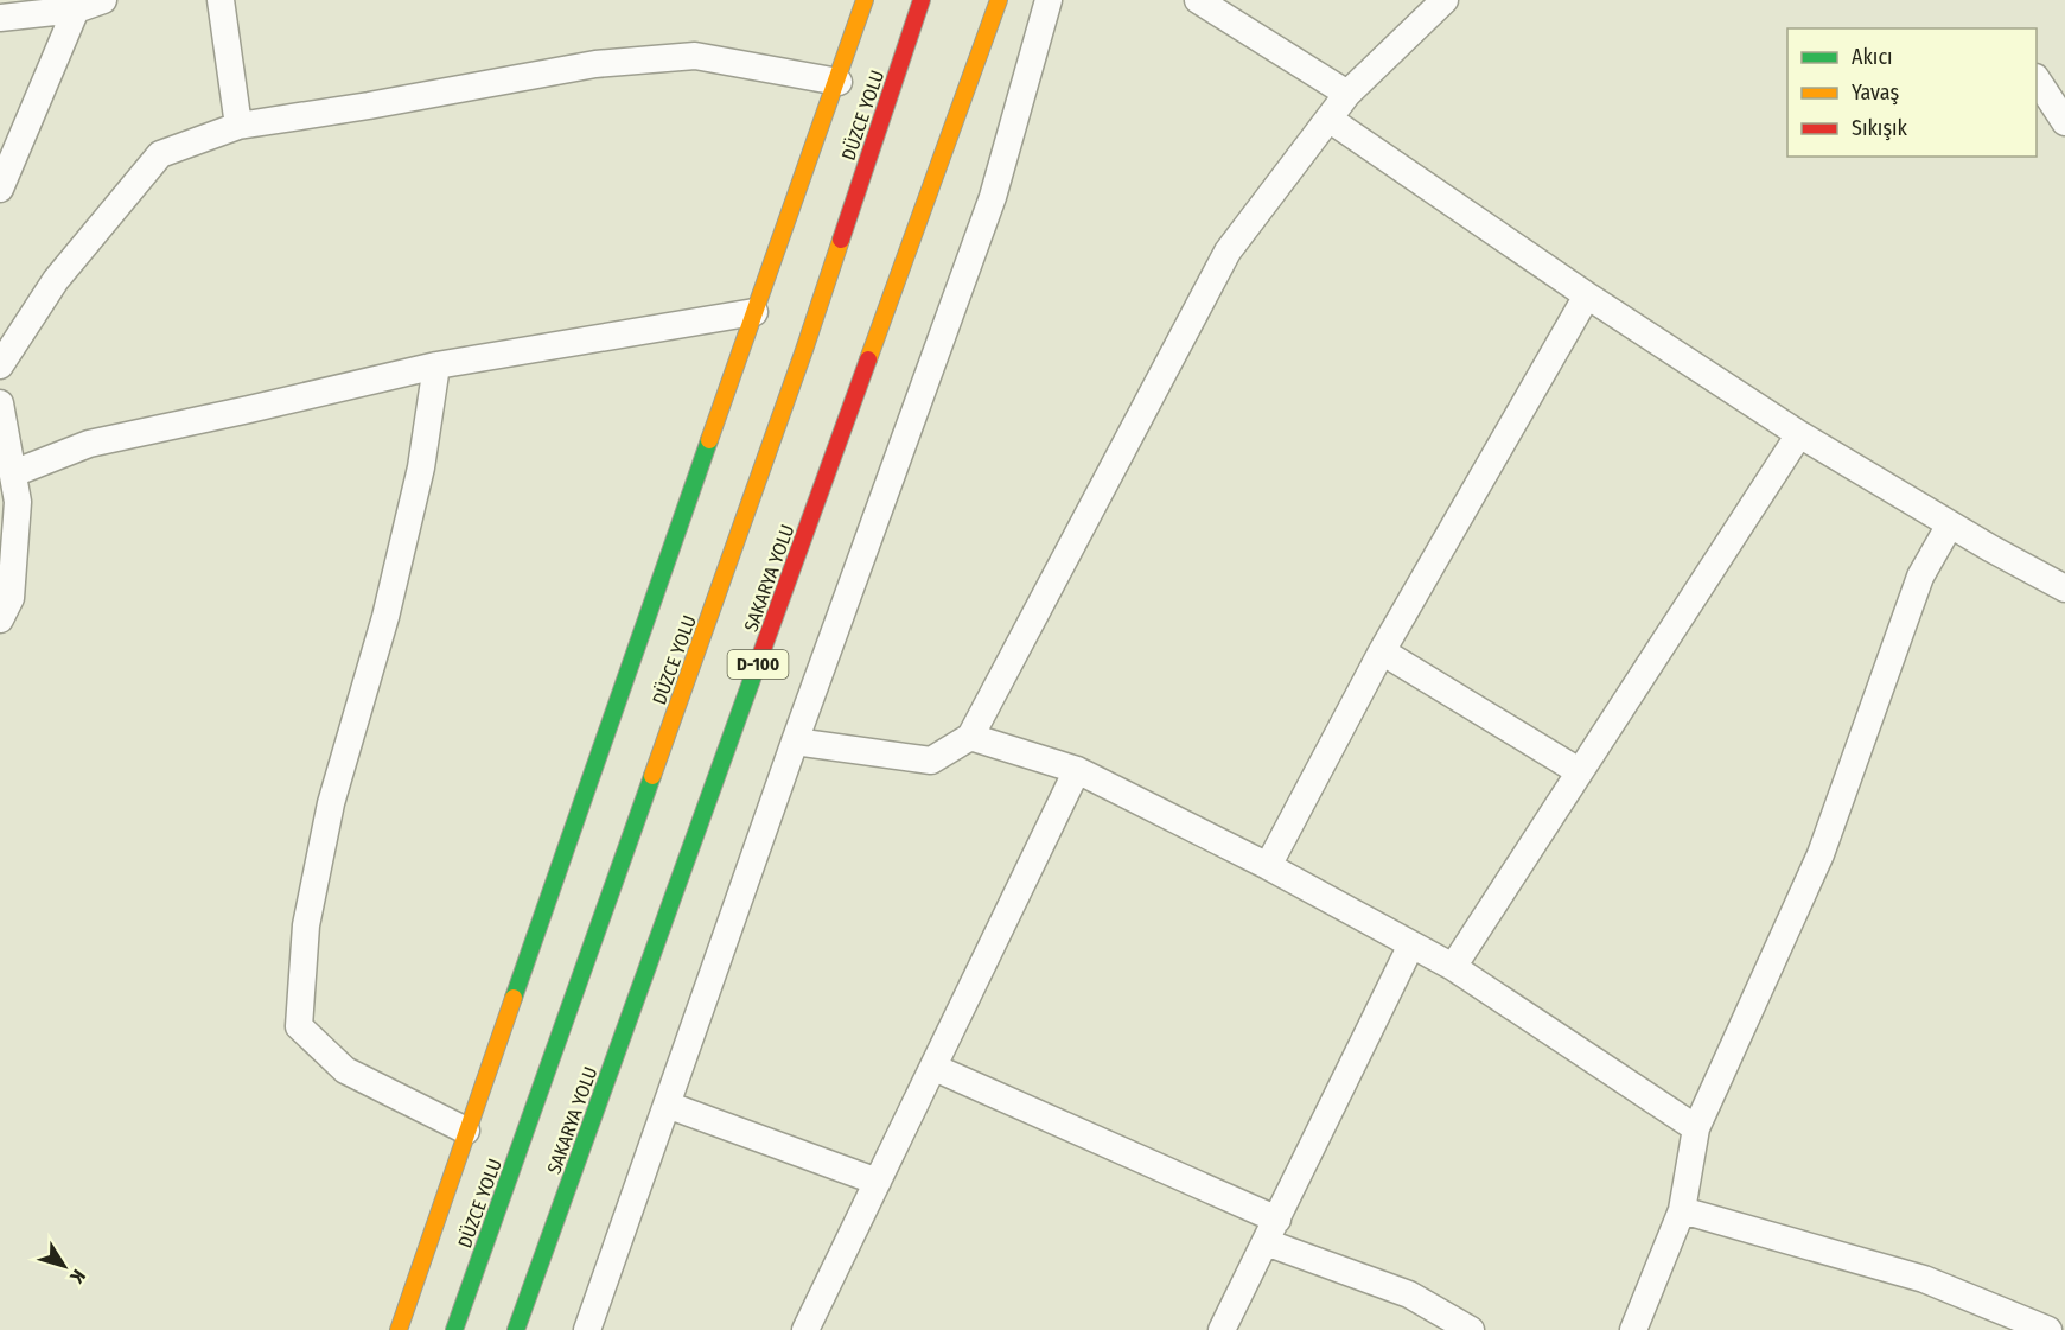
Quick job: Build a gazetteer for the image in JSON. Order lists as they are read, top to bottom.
{
  "streets": {
    "main road": ["DÜZCE YOLU", "SAKARYA YOLU", "D-100"]
  },
  "legend": ["Akıcı", "Yavaş", "Sıkışık"],
  "north": "bottom right"
}
